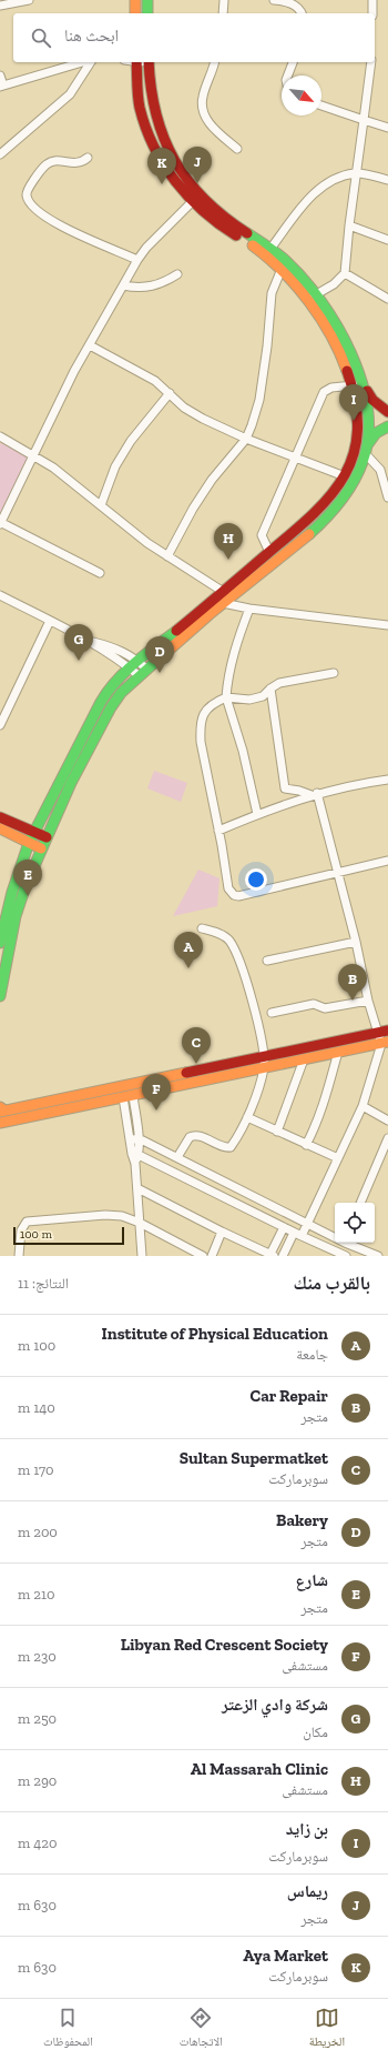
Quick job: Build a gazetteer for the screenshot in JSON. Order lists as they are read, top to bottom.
{
  "scale_bar": "100 m",
  "north": "bottom right",
  "page": {
    "search": "ابحث هنا",
    "pins": [
      "J",
      "K",
      "I",
      "H",
      "G",
      "D",
      "E",
      "A",
      "B",
      "C",
      "F"
    ],
    "scale": "100 m",
    "heading": ["بالقرب منك", "النتائج: 11"],
    "list": [
      {
        "mark": "A",
        "name": "Institute of Physical Education",
        "note": "جامعة",
        "value": "100 m"
      },
      {
        "mark": "B",
        "name": "Car Repair",
        "note": "متجر",
        "value": "140 m"
      },
      {
        "mark": "C",
        "name": "Sultan Supermatket",
        "note": "سوبرماركت",
        "value": "170 m"
      },
      {
        "mark": "D",
        "name": "Bakery",
        "note": "متجر",
        "value": "200 m"
      },
      {
        "mark": "E",
        "name": "شارع",
        "note": "متجر",
        "value": "210 m"
      },
      {
        "mark": "F",
        "name": "Libyan Red Crescent Society",
        "note": "مستشفى",
        "value": "230 m"
      },
      {
        "mark": "G",
        "name": "شركة وادي الزعتر",
        "note": "مكان",
        "value": "250 m"
      },
      {
        "mark": "H",
        "name": "Al Massarah Clinic",
        "note": "مستشفى",
        "value": "290 m"
      },
      {
        "mark": "I",
        "name": "بن زايد",
        "note": "سوبرماركت",
        "value": "420 m"
      },
      {
        "mark": "J",
        "name": "ريماس",
        "note": "متجر",
        "value": "630 m"
      },
      {
        "mark": "K",
        "name": "Aya Market",
        "note": "سوبرماركت",
        "value": "630 m"
      }
    ],
    "nav": ["الخريطة", "الاتجاهات", "المحفوظات"]
  }
}
